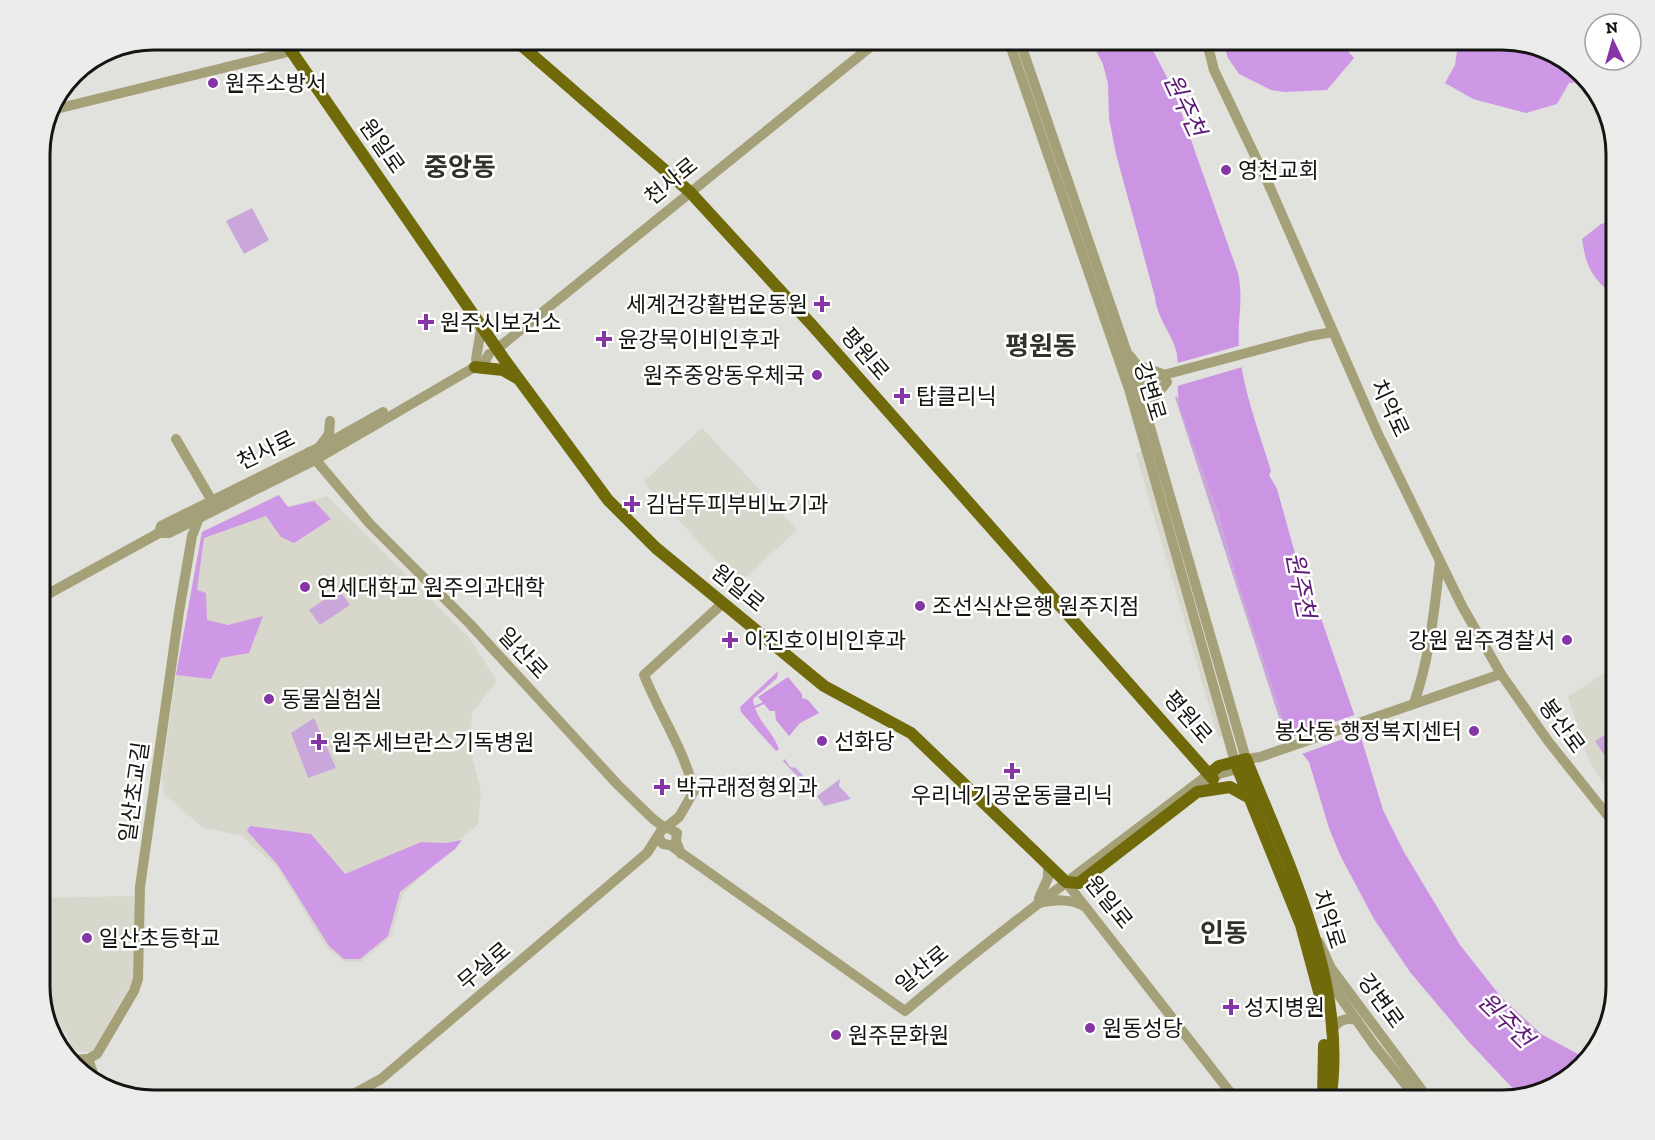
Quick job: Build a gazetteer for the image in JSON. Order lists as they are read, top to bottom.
{
  "streets": {
    "main road": [
      "원일로",
      "평원로",
      "강변로",
      "치악로"
    ],
    "street": [
      "천사로",
      "일산로",
      "봉산로",
      "일산초교길",
      "무실로"
    ]
  },
  "crossings": [
    ["원일로", "천사로"],
    ["원일로", "일산로"],
    ["천사로", "평원로"],
    ["천사로", "일산로"],
    ["천사로", "일산초교길"],
    ["강변로", "치악로"],
    ["치악로", "봉산로"],
    ["일산로", "무실로"]
  ],
  "districts": ["중앙동", "평원동", "인동"],
  "water": ["원주천"],
  "places": {
    "other": [
      "원주소방서",
      "영천교회",
      "원주중앙동우체국",
      "연세대학교 원주의과대학",
      "조선식산은행 원주지점",
      "강원 원주경찰서",
      "동물실험실",
      "봉산동 행정복지센터",
      "선화당",
      "일산초등학교",
      "원동성당",
      "원주문화원"
    ],
    "health": [
      "세계건강활법운동원",
      "원주시보건소",
      "윤강묵이비인후과",
      "탑클리닉",
      "김남두피부비뇨기과",
      "이진호이비인후과",
      "원주세브란스기독병원",
      "우리네기공운동클리닉",
      "박규래정형외과",
      "성지병원"
    ]
  },
  "north": "top"
}
